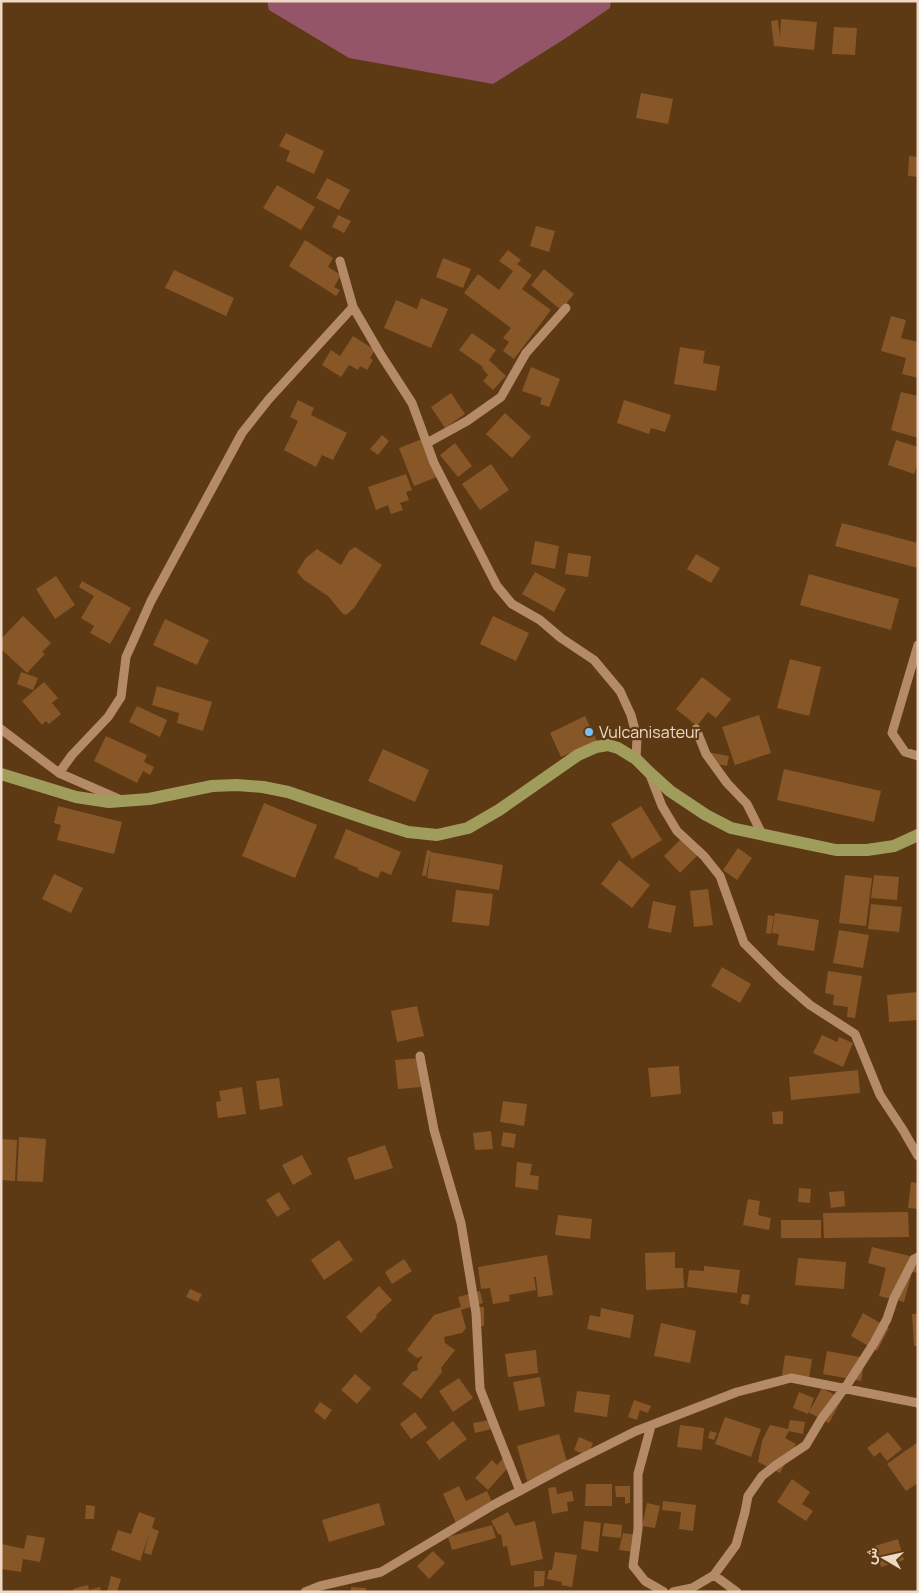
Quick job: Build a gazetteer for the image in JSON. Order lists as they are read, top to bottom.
{
  "places": ["Vulcanisateur"],
  "north": "left"
}
